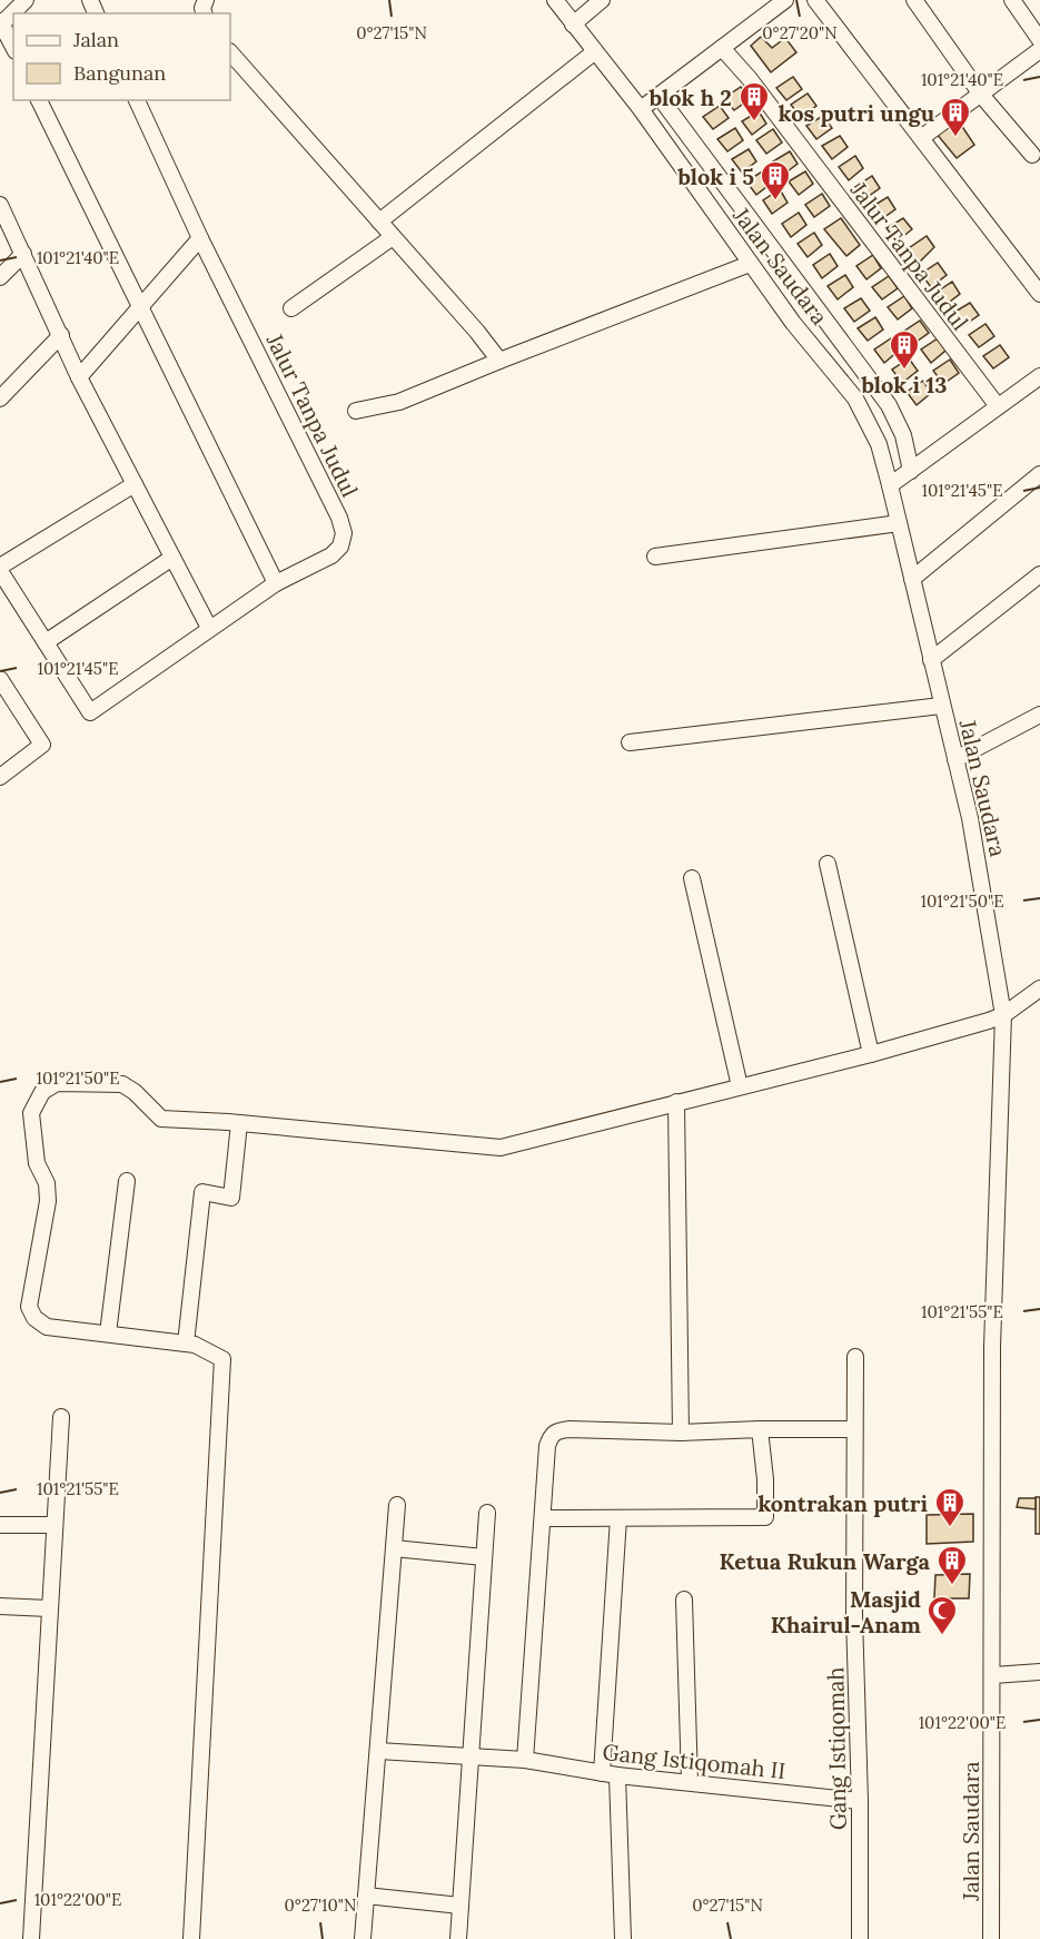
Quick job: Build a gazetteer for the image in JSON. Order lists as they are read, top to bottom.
{
  "streets": {
    "street": [
      "Jalur Tanpa Judul",
      "Jalan Saudara",
      "Gang Istiqomah",
      "Gang Istiqomah II"
    ]
  },
  "crossings": [
    ["Gang Istiqomah", "Gang Istiqomah II"]
  ],
  "places": {
    "building": [
      "blok h 2",
      "kos putri ungu",
      "blok i 5",
      "blok i 13",
      "kontrakan putri",
      "Ketua Rukun Warga"
    ],
    "mosque": ["Masjid Khairul-Anam"]
  },
  "legend": ["Jalan", "Bangunan"],
  "coordinates": [
    "0°27'15\"N",
    "0°27'20\"N",
    "101°21'40\"E",
    "101°21'45\"E",
    "101°21'50\"E",
    "101°21'55\"E",
    "101°22'00\"E",
    "0°27'10\"N"
  ]
}
